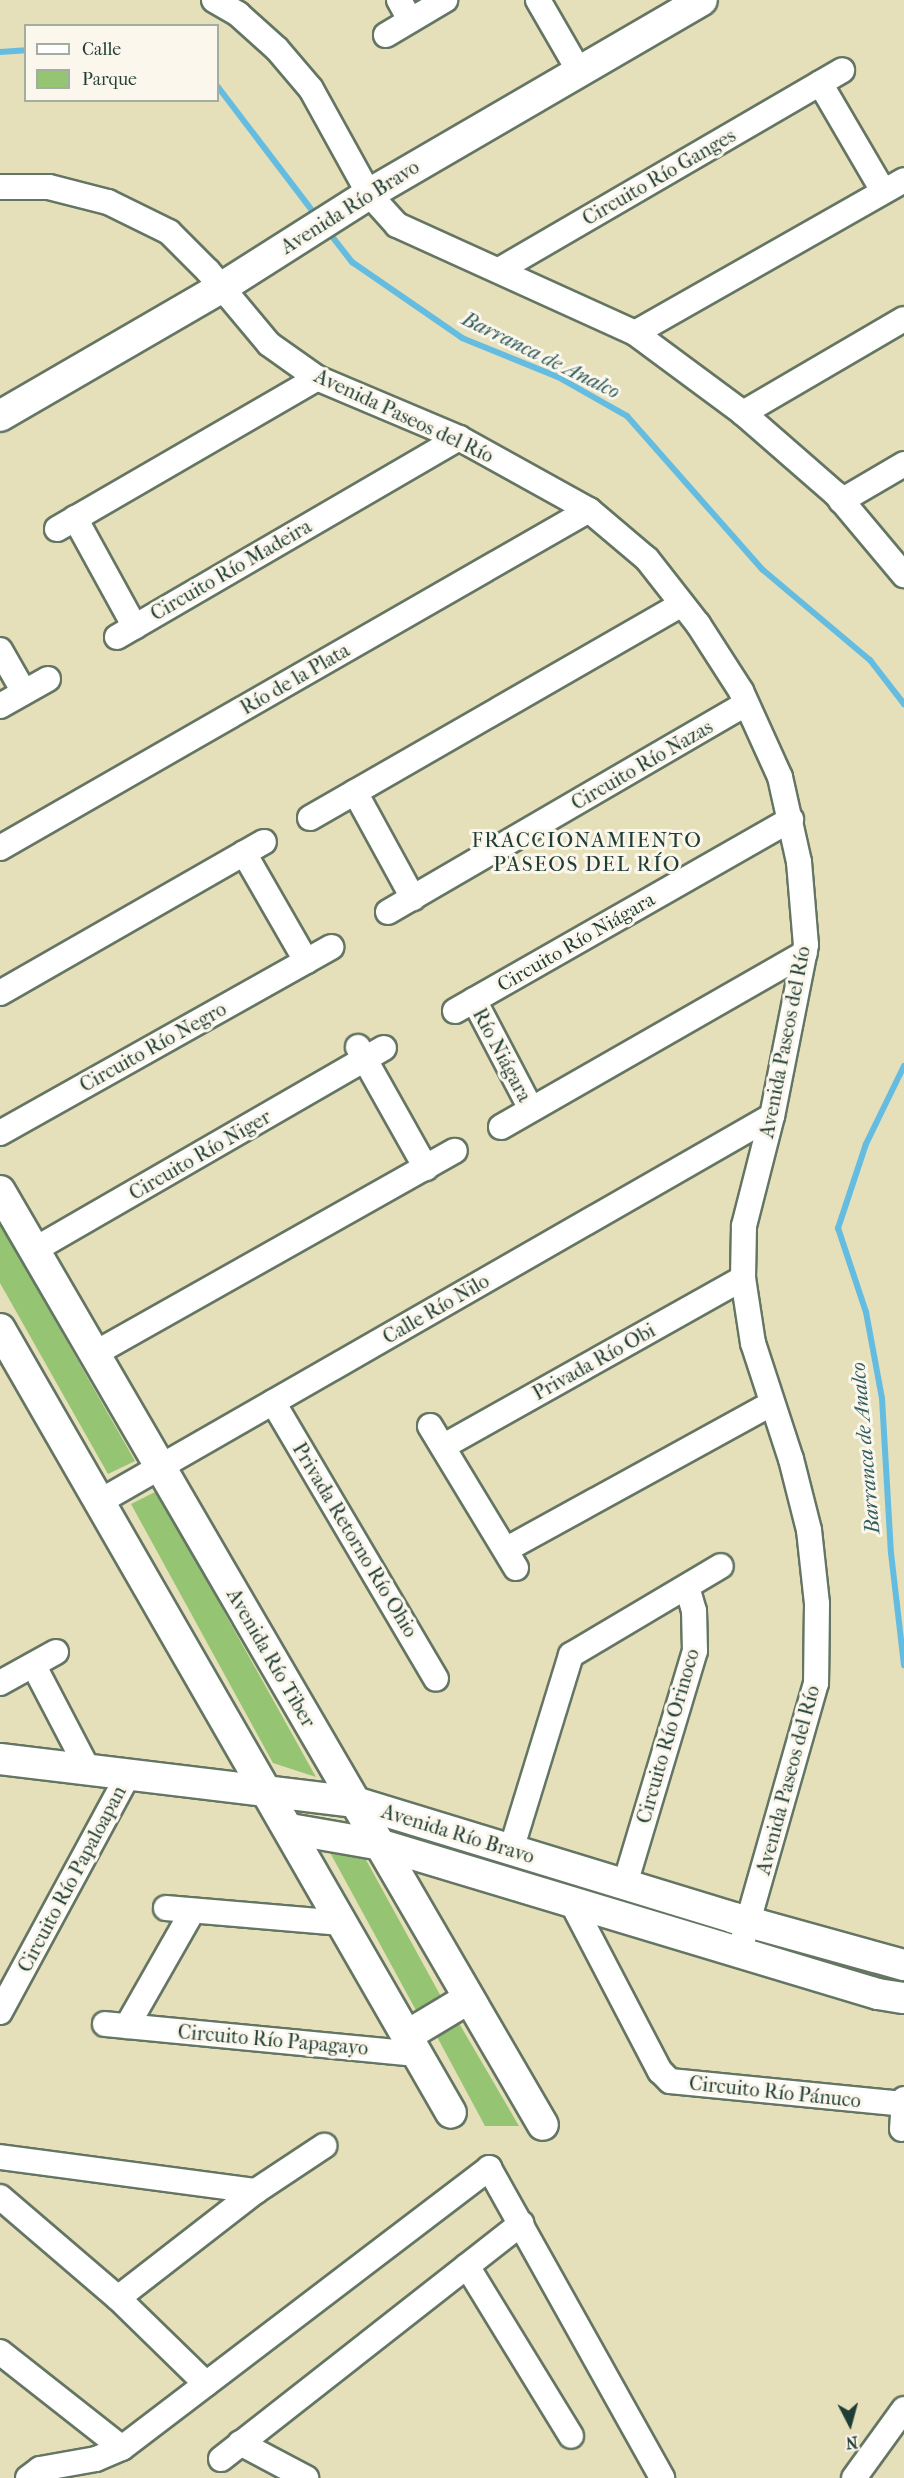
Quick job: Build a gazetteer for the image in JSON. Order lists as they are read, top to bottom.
{
  "streets": {
    "street": [
      "Circuito Río Ganges",
      "Avenida Río Bravo",
      "Avenida Paseos del Río",
      "Circuito Río Madeira",
      "Río de la Plata",
      "Circuito Río Nazas",
      "Circuito Río Niágara",
      "Circuito Río Negro",
      "Río Niágara",
      "Circuito Río Niger",
      "Calle Río Nilo",
      "Privada Río Obi",
      "Privada Retorno Río Ohio",
      "Avenida Río Tiber",
      "Circuito Río Orinoco",
      "Circuito Río Papaloapan",
      "Circuito Río Papagayo",
      "Circuito Río Pánuco"
    ]
  },
  "crossings": [
    ["Avenida Río Bravo", "Avenida Paseos del Río"],
    ["Avenida Río Bravo", "Avenida Río Tiber"],
    ["Avenida Río Bravo", "Circuito Río Orinoco"],
    ["Avenida Río Bravo", "Circuito Río Papaloapan"],
    ["Avenida Río Bravo", "Circuito Río Pánuco"],
    ["Avenida Paseos del Río", "Circuito Río Madeira"],
    ["Avenida Paseos del Río", "Río de la Plata"],
    ["Avenida Paseos del Río", "Circuito Río Nazas"],
    ["Avenida Paseos del Río", "Circuito Río Niágara"],
    ["Avenida Paseos del Río", "Calle Río Nilo"],
    ["Avenida Paseos del Río", "Privada Río Obi"],
    ["Circuito Río Niágara", "Río Niágara"],
    ["Circuito Río Niger", "Avenida Río Tiber"],
    ["Calle Río Nilo", "Privada Retorno Río Ohio"],
    ["Calle Río Nilo", "Avenida Río Tiber"]
  ],
  "districts": ["FRACCIONAMIENTO PASEOS DEL RÍO"],
  "water": ["Barranca de Analco"],
  "legend": ["Calle", "Parque"],
  "north": "bottom"
}
